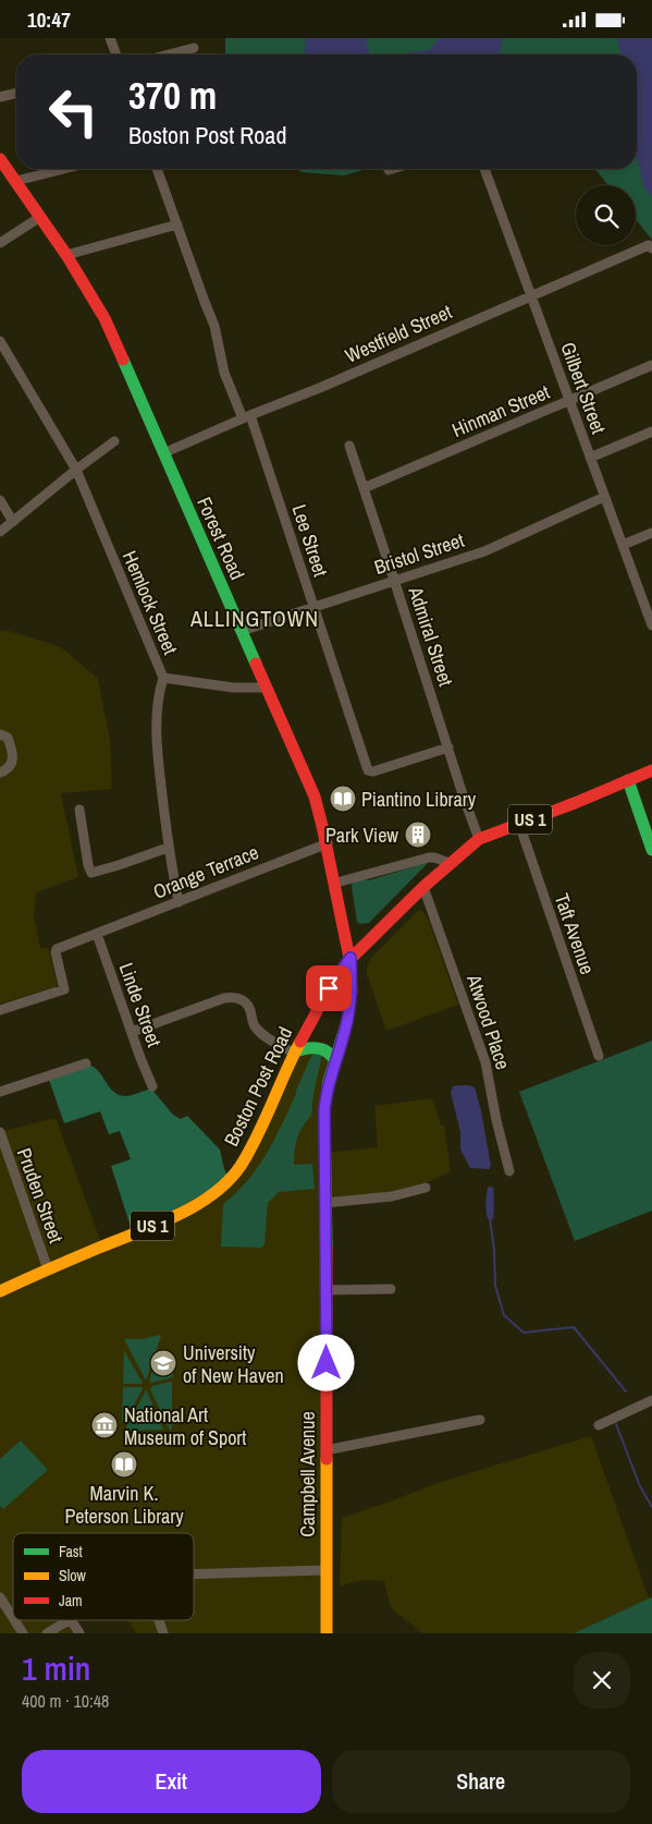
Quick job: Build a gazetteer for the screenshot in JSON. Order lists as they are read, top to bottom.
{
  "streets": {
    "main road": [
      "Forest Road",
      "US 1",
      "Boston Post Road",
      "Campbell Avenue"
    ],
    "street": [
      "Westfield Street",
      "Gilbert Street",
      "Hinman Street",
      "Lee Street",
      "Bristol Street",
      "Hemlock Street",
      "Admiral Street",
      "Orange Terrace",
      "Taft Avenue",
      "Linde Street",
      "Atwood Place",
      "Pruden Street"
    ]
  },
  "crossings": [
    ["Westfield Street", "Gilbert Street"],
    ["Westfield Street", "Forest Road"],
    ["Westfield Street", "Lee Street"],
    ["Gilbert Street", "Hinman Street"],
    ["Gilbert Street", "Bristol Street"],
    ["Hinman Street", "Admiral Street"],
    ["Forest Road", "Bristol Street"],
    ["Forest Road", "Orange Terrace"],
    ["Forest Road", "Boston Post Road"],
    ["Forest Road", "Campbell Avenue"],
    ["Lee Street", "Bristol Street"],
    ["Lee Street", "Admiral Street"],
    ["Bristol Street", "Admiral Street"],
    ["Hemlock Street", "Orange Terrace"],
    ["Admiral Street", "Boston Post Road"],
    ["Orange Terrace", "Linde Street"],
    ["Taft Avenue", "Boston Post Road"],
    ["Atwood Place", "Boston Post Road"],
    ["Boston Post Road", "Pruden Street"],
    ["Boston Post Road", "Campbell Avenue"]
  ],
  "districts": ["ALLINGTOWN"],
  "places": {
    "library": ["Piantino Library", "Marvin K. Peterson Library"],
    "building": ["Park View"],
    "school or university": ["University of New Haven"],
    "museum": ["National Art Museum of Sport"]
  },
  "legend": ["Fast", "Slow", "Jam"],
  "page": {
    "status": "10:47",
    "turn": ["370 m", "Boston Post Road"],
    "heading": ["1 min", "400 m · 10:48"],
    "buttons": ["Exit", "Share"]
  }
}
